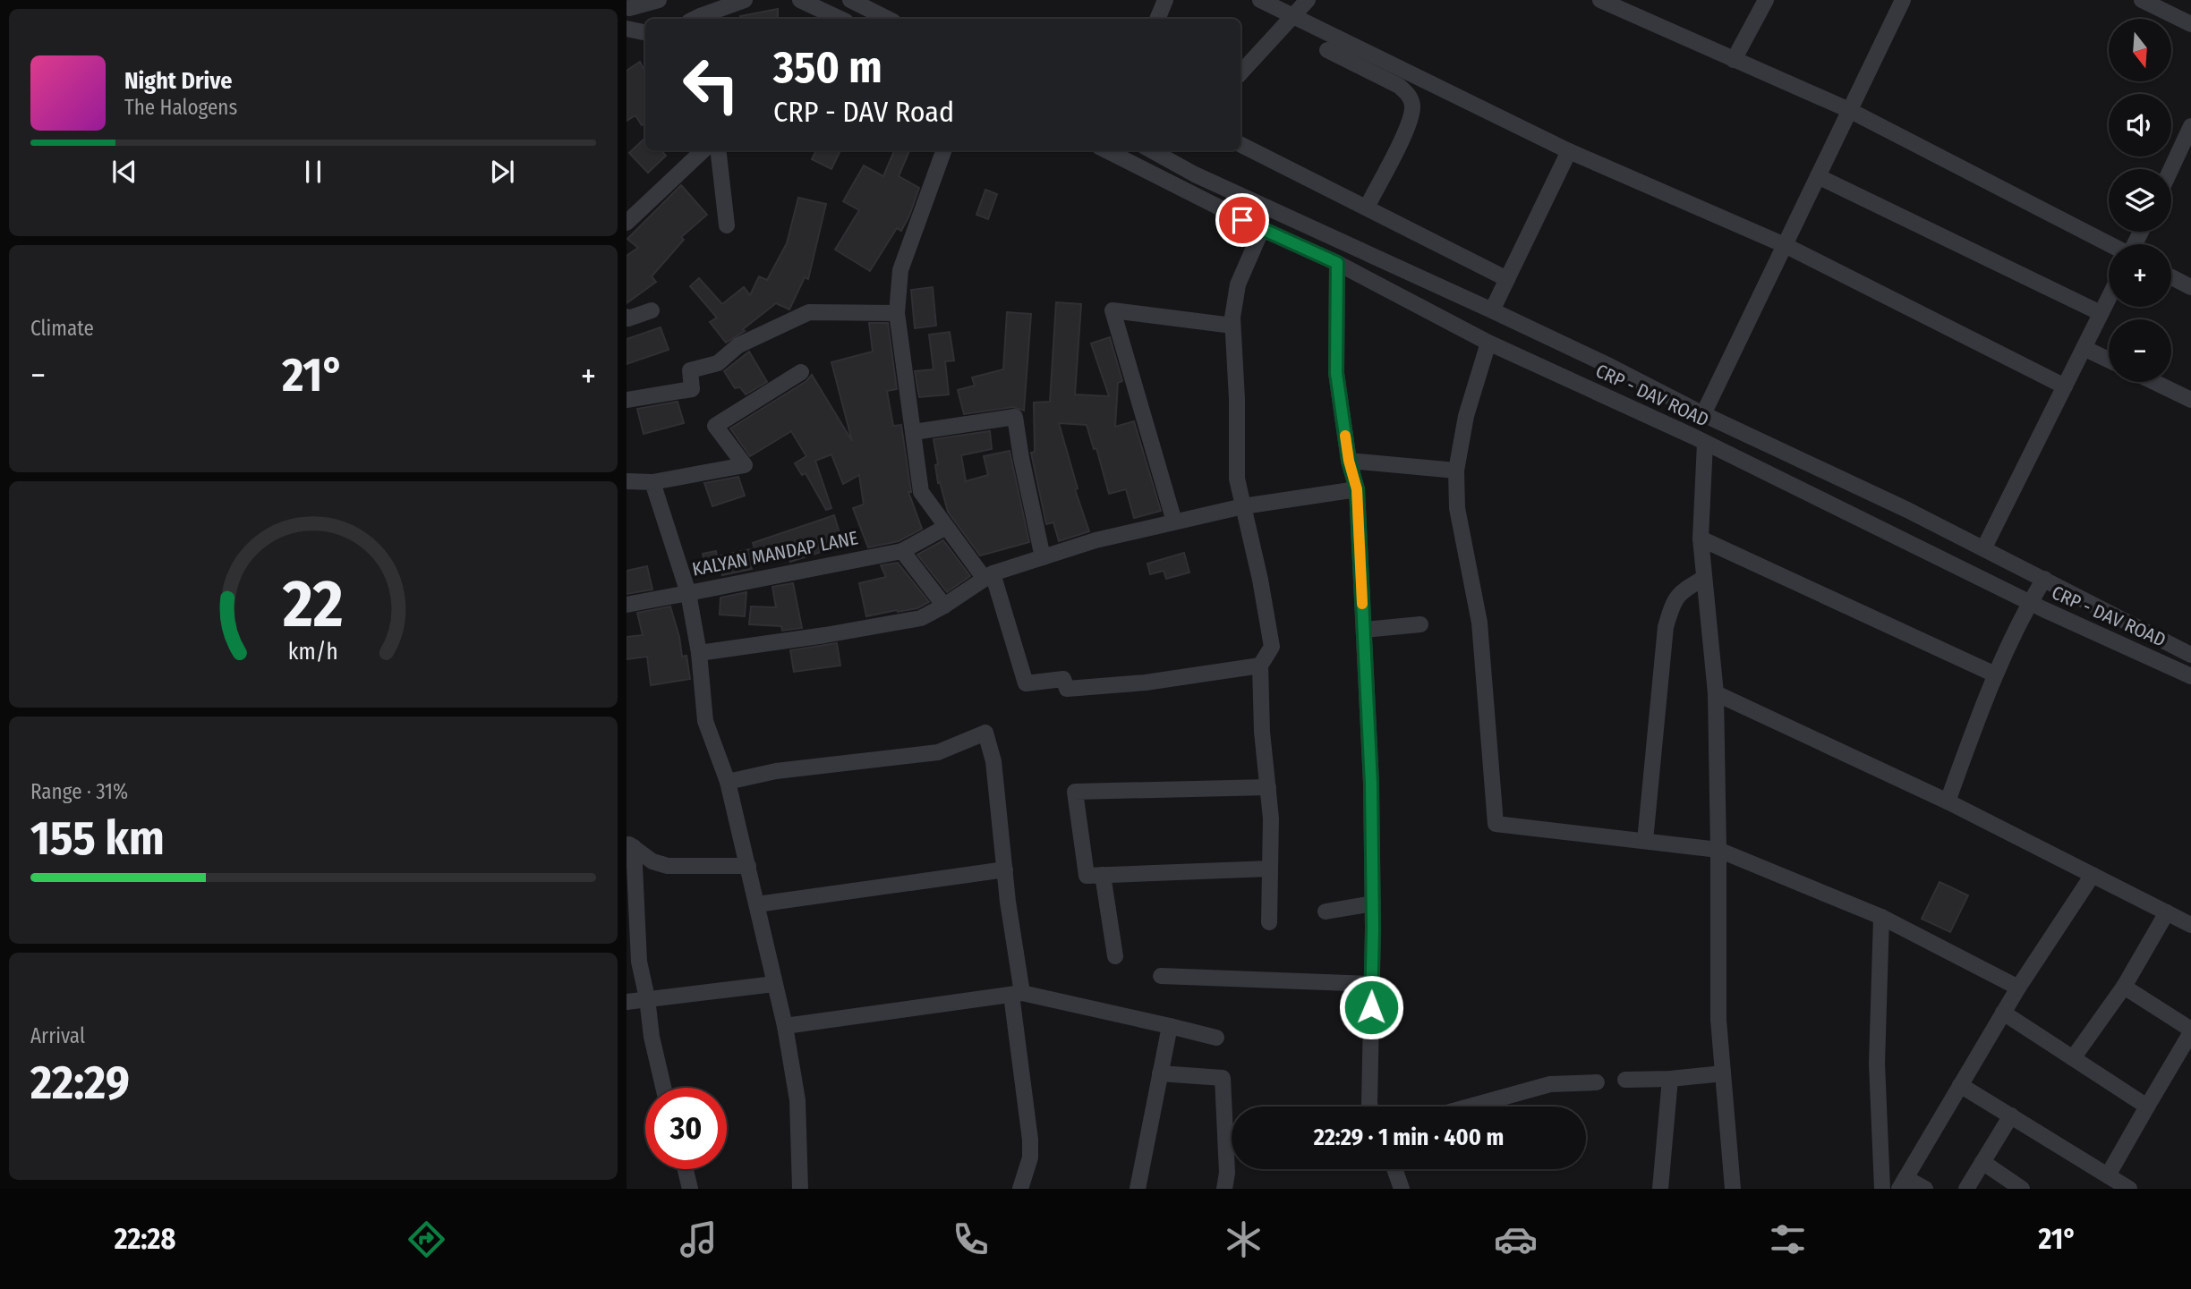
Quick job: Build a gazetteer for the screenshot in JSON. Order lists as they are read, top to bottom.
{
  "streets": {
    "street": ["CRP - DAV ROAD", "KALYAN MANDAP LANE"]
  },
  "north": "bottom",
  "page": {
    "map_buttons": ["+", "−"],
    "turn": ["350 m", "CRP - DAV Road"],
    "song": ["Night Drive", "The Halogens"],
    "tile": [
      "Climate",
      ["Range · 31%", "155 km"],
      ["Arrival", "22:29"]
    ],
    "heat": ["−", "21°", "+"],
    "limit": "30",
    "trip": "22:29 · 1 min · 400 m",
    "tabs": ["22:28", "21°"],
    "gauge": ["22", "km/h"]
  }
}
